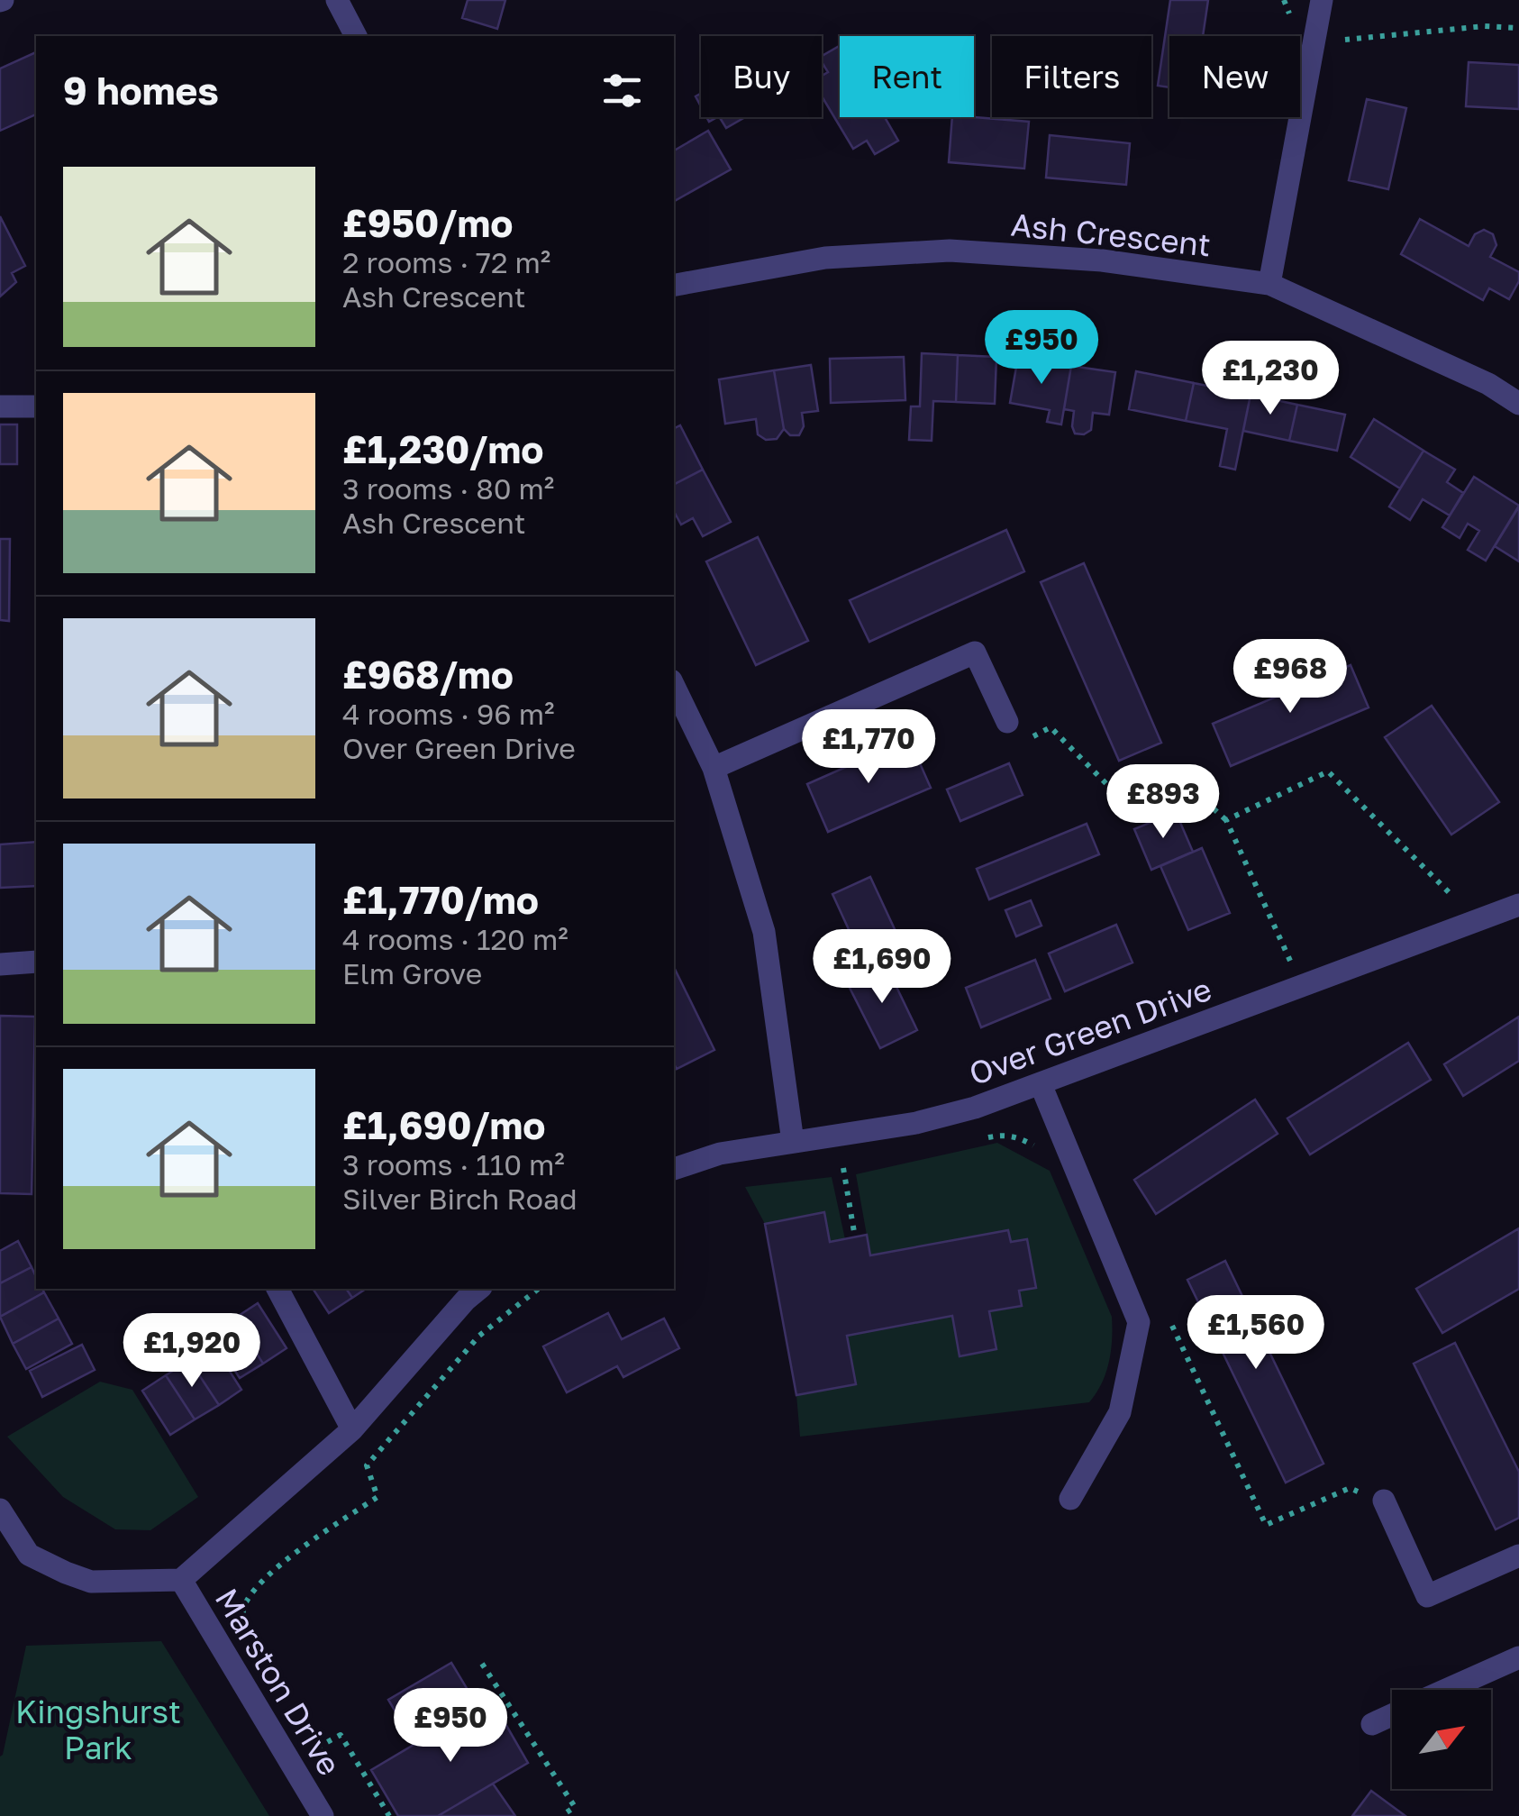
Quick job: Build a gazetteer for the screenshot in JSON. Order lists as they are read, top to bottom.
{
  "streets": {
    "street": ["Ash Crescent", "Over Green Drive", "Marston Drive"]
  },
  "parks": ["Kingshurst Park"],
  "north": "top right",
  "page": {
    "chip": [
      "Buy",
      "Rent",
      "Filters",
      "New"
    ],
    "heading": "9 homes",
    "list": [
      {
        "name": "£950/mo",
        "note": "2 rooms · 72 m² · Ash Crescent"
      },
      {
        "name": "£1,230/mo",
        "note": "3 rooms · 80 m² · Ash Crescent"
      },
      {
        "name": "£968/mo",
        "note": "4 rooms · 96 m² · Over Green Drive"
      },
      {
        "name": "£1,770/mo",
        "note": "4 rooms · 120 m² · Elm Grove"
      },
      {
        "name": "£1,690/mo",
        "note": "3 rooms · 110 m² · Silver Birch Road"
      }
    ],
    "price": [
      "£950",
      "£1,230",
      "£968",
      "£1,770",
      "£893",
      "£1,690",
      "£1,560",
      "£1,920",
      "£950"
    ]
  }
}
